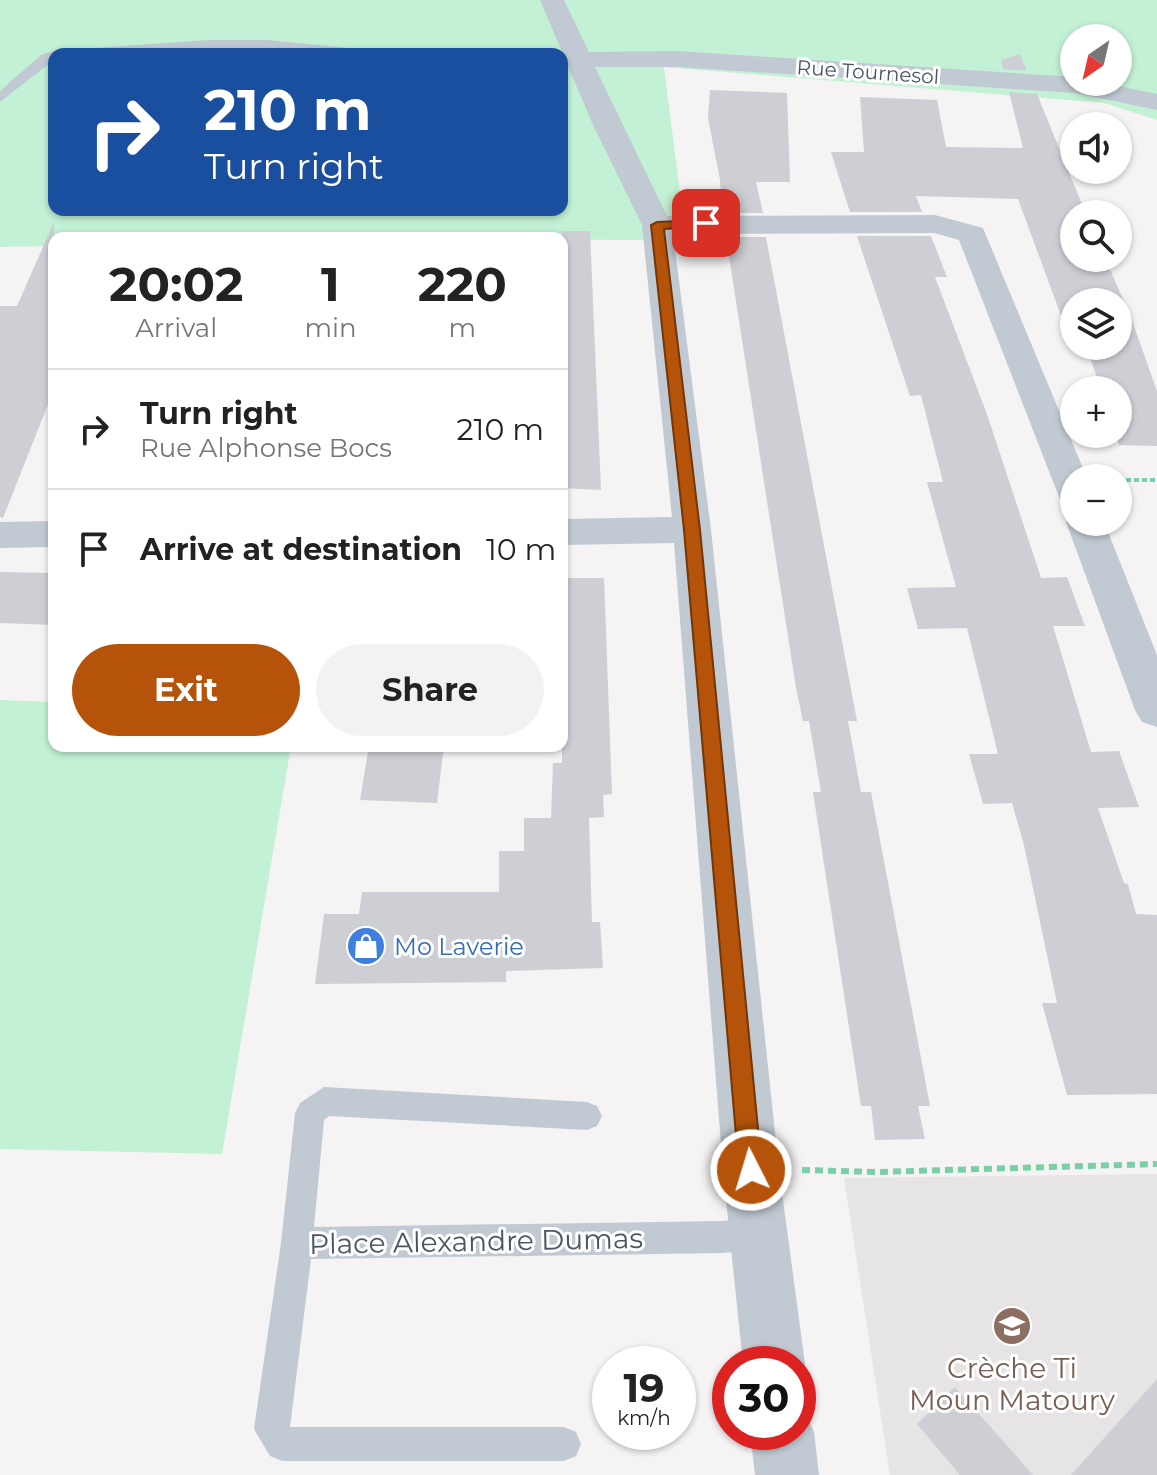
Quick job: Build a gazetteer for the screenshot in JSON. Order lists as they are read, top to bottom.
{
  "streets": {
    "street": ["Rue Tournesol"],
    "lane": ["Place Alexandre Dumas"]
  },
  "places": {
    "shop": ["Mo Laverie"],
    "school or university": ["Crèche Ti Moun Matoury"]
  },
  "north": "bottom left",
  "page": {
    "map_buttons": ["+", "−"],
    "turn": ["210 m", "Turn right"],
    "eta": [
      "20:02",
      "Arrival",
      "1",
      "min",
      "220",
      "m"
    ],
    "list": [
      {
        "name": "Turn right",
        "note": "Rue Alphonse Bocs",
        "value": "210 m"
      },
      {
        "name": "Arrive at destination",
        "value": "10 m"
      }
    ],
    "buttons": ["Exit", "Share"],
    "speed": "19 km/h",
    "limit": "30"
  }
}
